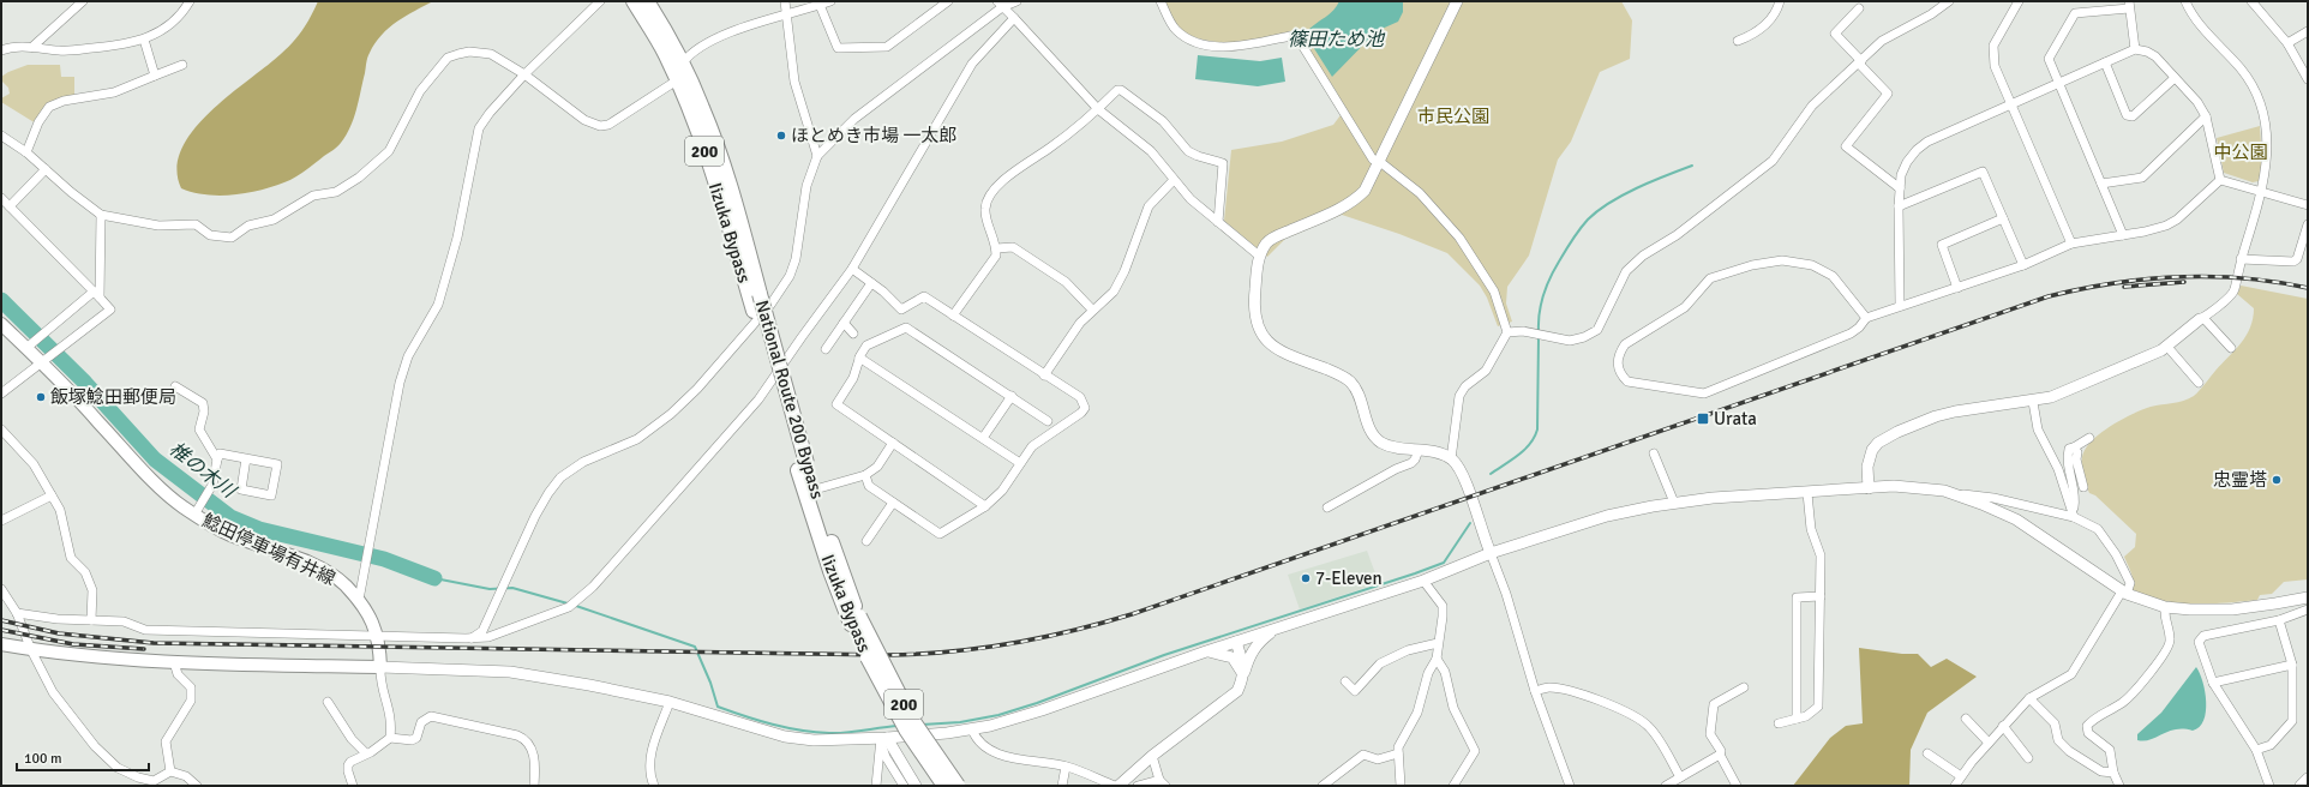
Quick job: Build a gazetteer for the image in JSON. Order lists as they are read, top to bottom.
{
  "streets": {
    "highway": ["200", "Iizuka Bypass", "National Route 200 Bypass"],
    "main road": ["鯰田停車場有井線"]
  },
  "crossings": [
    ["Iizuka Bypass", "National Route 200 Bypass"]
  ],
  "water": ["篠田ため池", "椎の木川"],
  "parks": ["市民公園", "中公園"],
  "places": {
    "other": [
      "ほとめき市場 一太郎",
      "飯塚鯰田郵便局",
      "忠霊塔",
      "7-Eleven"
    ],
    "transit": ["Urata"]
  },
  "scale_bar": "100 m"
}
